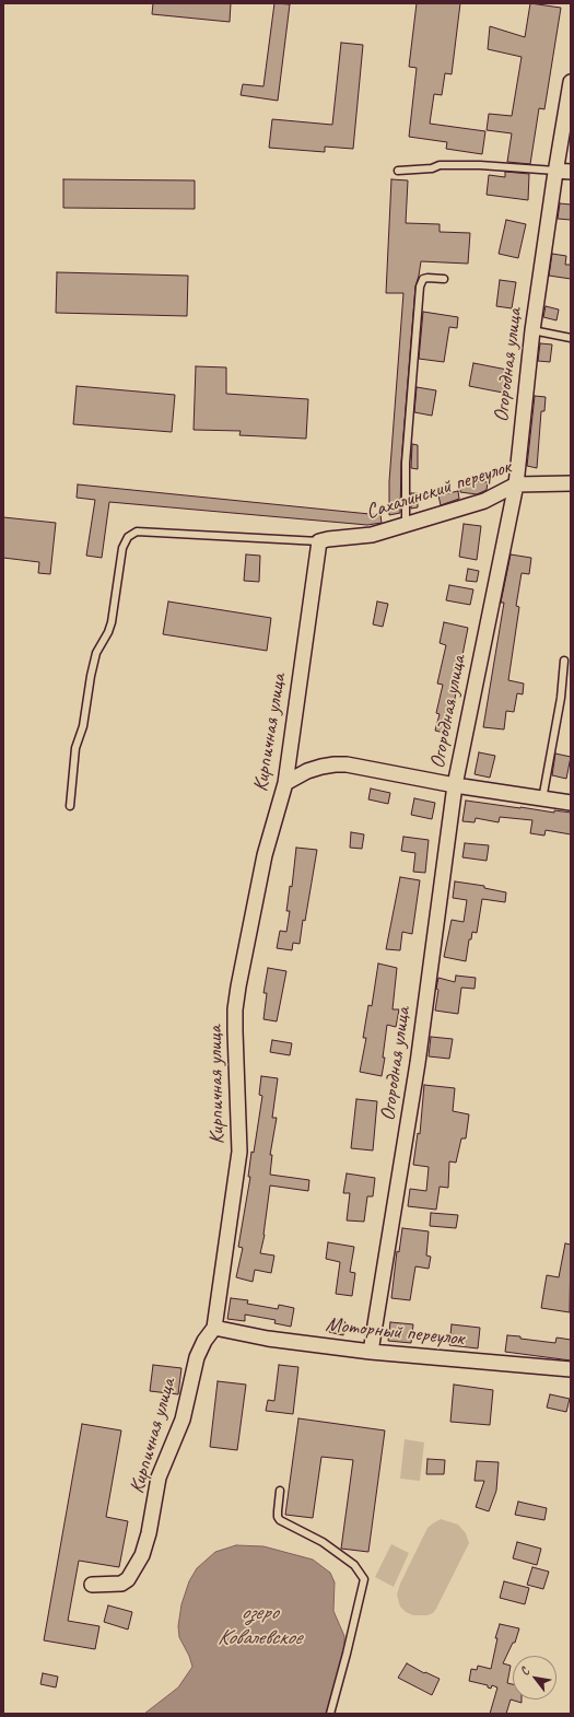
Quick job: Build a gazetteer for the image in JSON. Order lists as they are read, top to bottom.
{
  "streets": {
    "street": [
      "Огородная улица",
      "Сахалинский переулок",
      "Кирпичная улица",
      "Моторный переулок"
    ]
  },
  "crossings": [
    ["Огородная улица", "Сахалинский переулок"],
    ["Огородная улица", "Моторный переулок"],
    ["Сахалинский переулок", "Кирпичная улица"],
    ["Кирпичная улица", "Моторный переулок"]
  ],
  "water": ["озеро Ковалевское"],
  "north": "top left"
}
